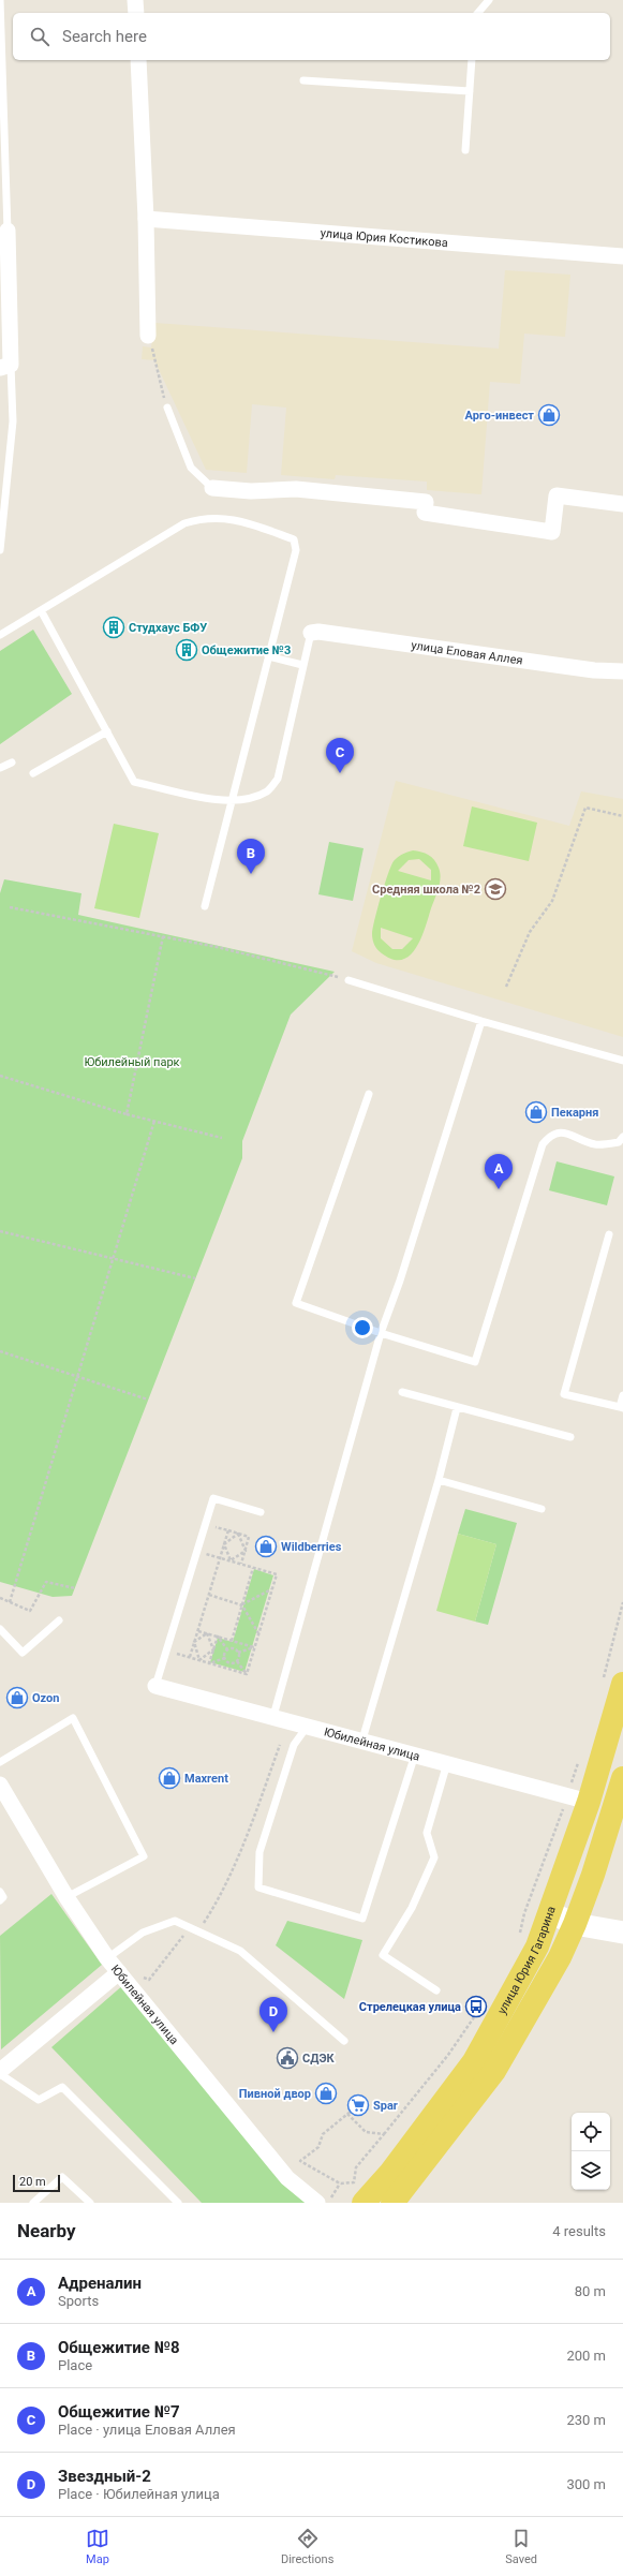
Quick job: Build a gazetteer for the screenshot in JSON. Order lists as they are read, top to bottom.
{
  "streets": {
    "main road": ["улица Юрия Гагарина"],
    "street": ["улица Юрия Костикова", "улица Еловая Аллея", "Юбилейная улица"]
  },
  "crossings": [
    ["Юбилейная улица", "улица Юрия Гагарина"]
  ],
  "parks": ["Юбилейный парк"],
  "places": {
    "shop": [
      "Арго-инвест",
      "Пекарня",
      "Wildberries",
      "Ozon",
      "Maxrent",
      "Пивной двор"
    ],
    "building": ["Студхаус БФУ", "Общежитие №3"],
    "school or university": ["Средняя школа №2"],
    "bus stop": ["Стрелецкая улица"],
    "public building": ["СДЭК"],
    "supermarket": ["Spar"]
  },
  "scale_bar": "20 m",
  "page": {
    "search": "Search here",
    "pins": [
      "C",
      "B",
      "A",
      "D"
    ],
    "scale": "20 m",
    "heading": ["Nearby", "4 results"],
    "list": [
      {
        "mark": "A",
        "name": "Адреналин",
        "note": "Sports",
        "value": "80 m"
      },
      {
        "mark": "B",
        "name": "Общежитие №8",
        "note": "Place",
        "value": "200 m"
      },
      {
        "mark": "C",
        "name": "Общежитие №7",
        "note": "Place · улица Еловая Аллея",
        "value": "230 m"
      },
      {
        "mark": "D",
        "name": "Звездный-2",
        "note": "Place · Юбилейная улица",
        "value": "300 m"
      }
    ],
    "nav": ["Map", "Directions", "Saved"]
  }
}
